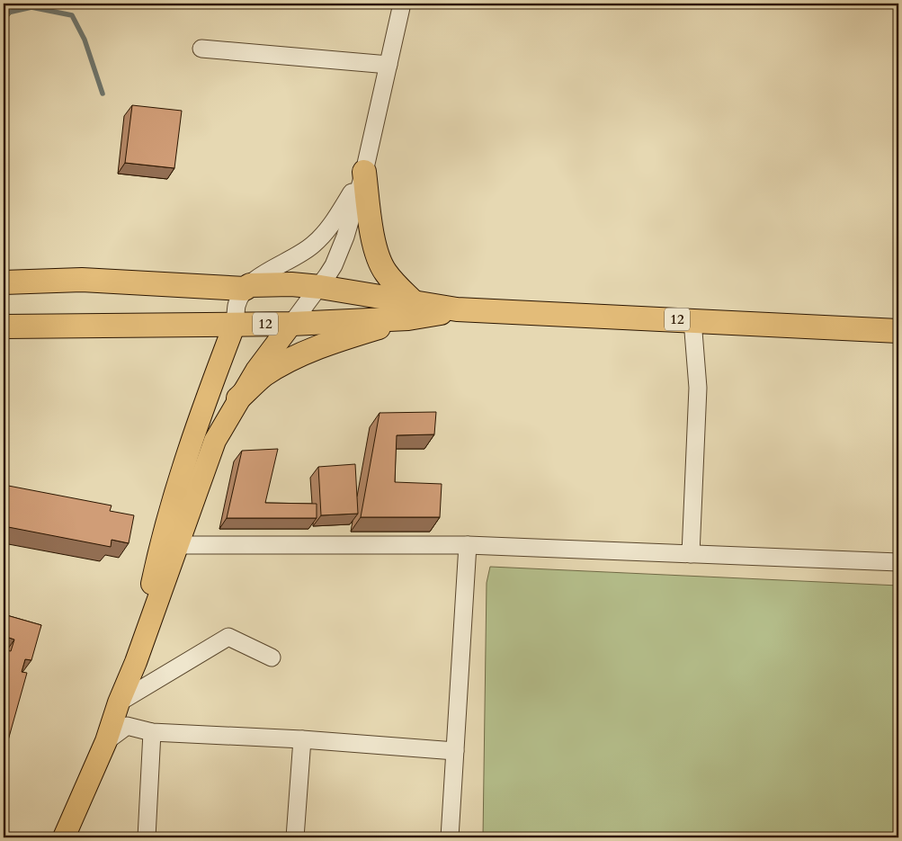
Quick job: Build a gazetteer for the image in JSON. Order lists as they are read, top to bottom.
{
  "streets": {
    "highway": ["12"]
  }
}
